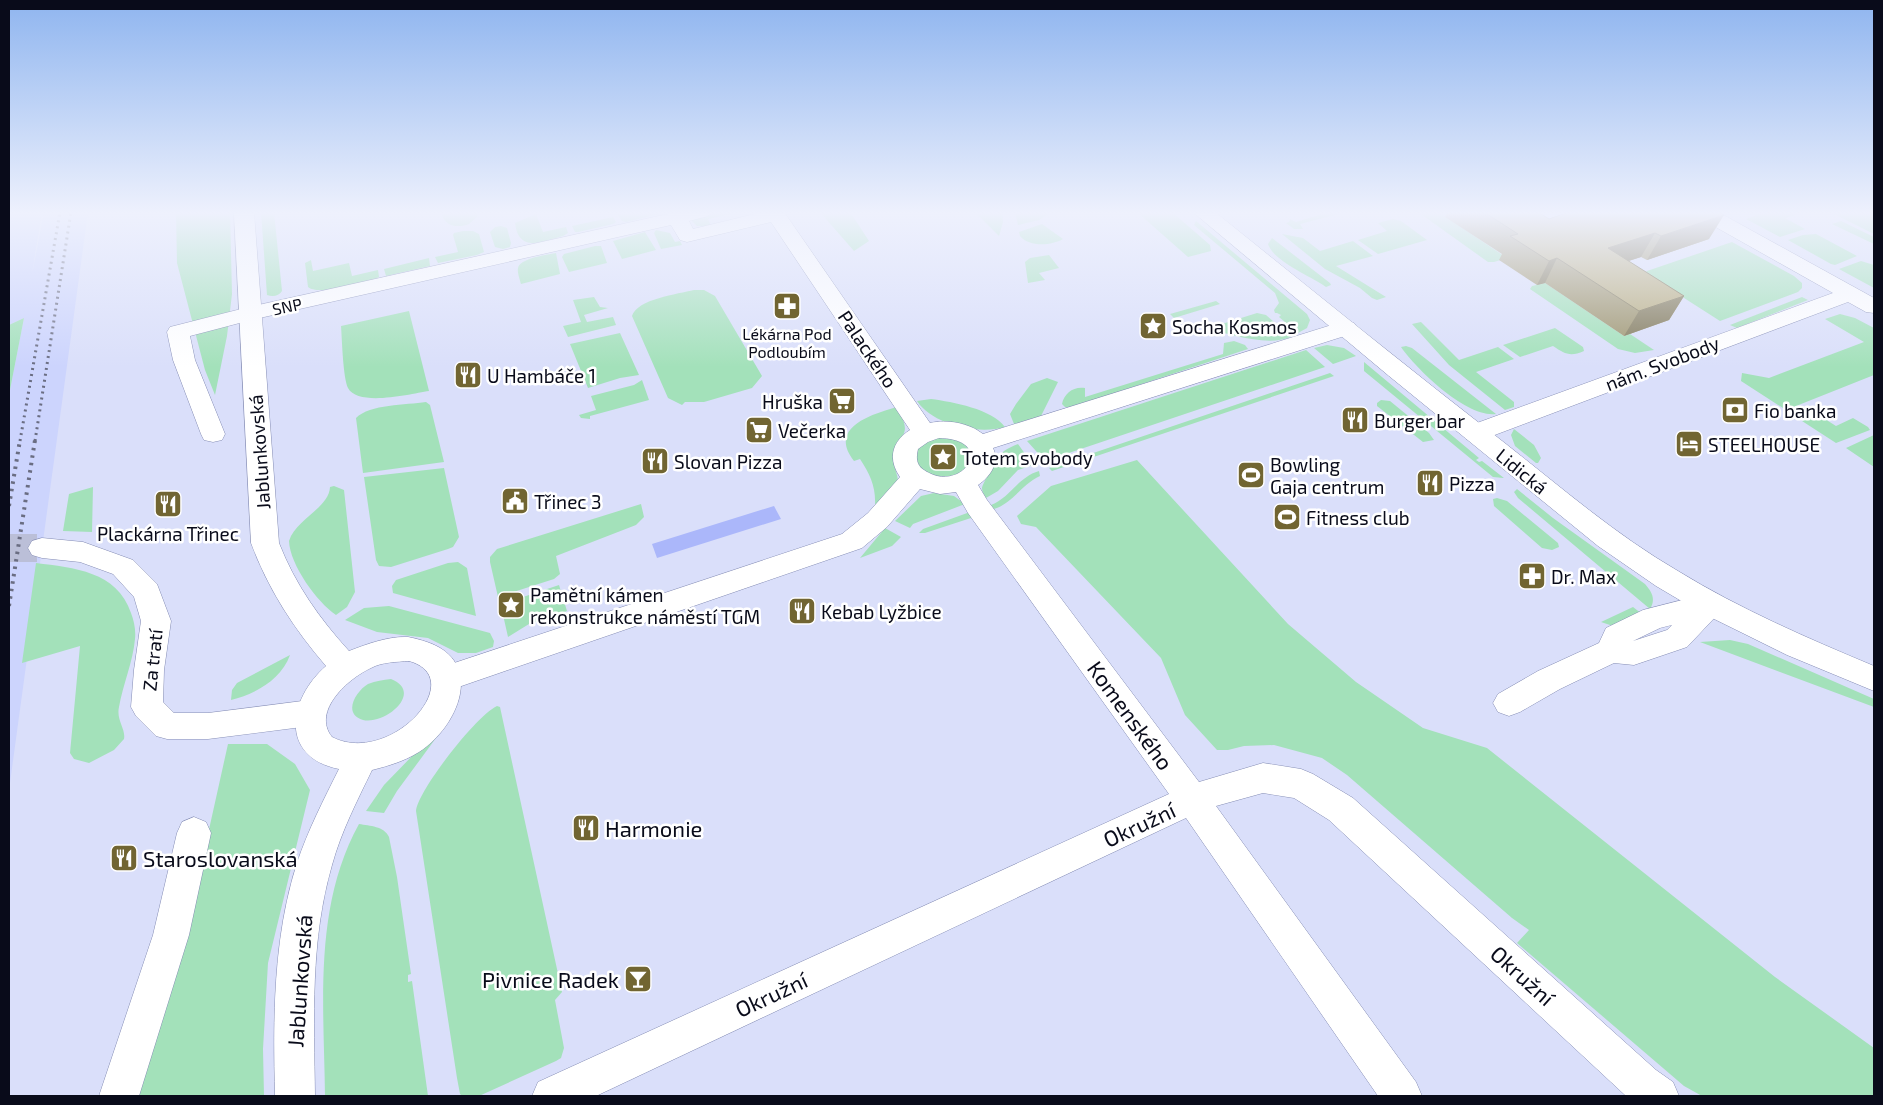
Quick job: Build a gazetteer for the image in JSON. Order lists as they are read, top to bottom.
{
  "streets": {
    "street": [
      "SNP",
      "Palackého",
      "nám. Svobody",
      "Jablunkovská",
      "Lidická",
      "Za tratí",
      "Komenského",
      "Okružní"
    ]
  },
  "crossings": [
    ["SNP", "Jablunkovská"],
    ["Palackého", "Komenského"],
    ["nám. Svobody", "Lidická"],
    ["Jablunkovská", "Za tratí"],
    ["Komenského", "Okružní"]
  ],
  "places": {
    "pharmacy": ["Lékárna Pod Podloubím", "Dr. Max"],
    "place": ["Socha Kosmos", "Totem svobody", "Pamětní kámen rekonstrukce náměstí TGM"],
    "restaurant": [
      "U Hambáče 1",
      "Burger bar",
      "Slovan Pizza",
      "Pizza",
      "Plackárna Třinec",
      "Kebab Lyžbice",
      "Harmonie",
      "Staroslovanská"
    ],
    "supermarket": ["Hruška", "Večerka"],
    "bank": ["Fio banka"],
    "hotel": ["STEELHOUSE"],
    "sports": ["Bowling Gaja centrum", "Fitness club"],
    "public building": ["Třinec 3"],
    "bar": ["Pivnice Radek"]
  }
}
